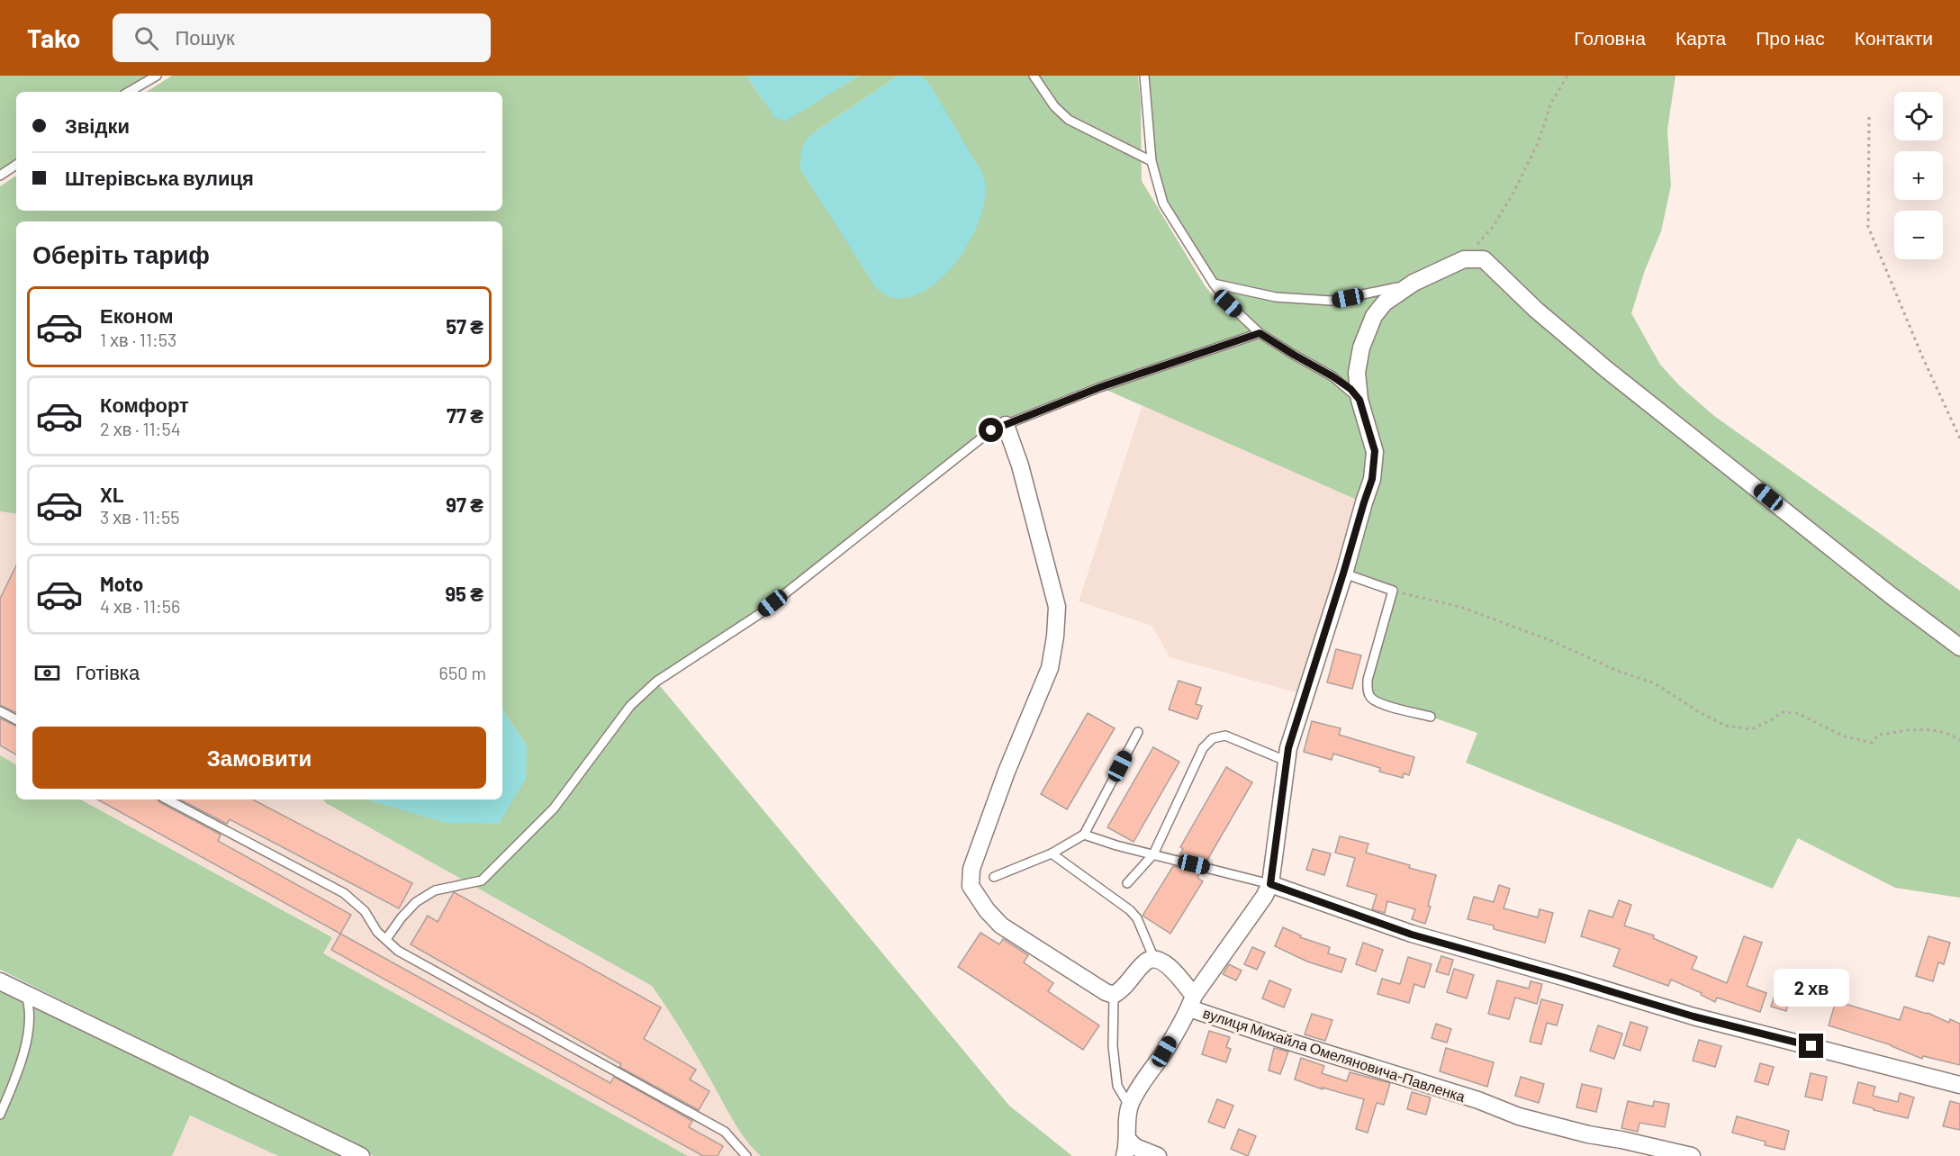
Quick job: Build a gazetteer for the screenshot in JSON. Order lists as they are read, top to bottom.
{
  "streets": {
    "street": ["вулиця Михайла Омеляновича-Павленка"]
  },
  "page": {
    "header": "Tako",
    "search": "Пошук",
    "nav": [
      "Головна",
      "Карта",
      "Про нас",
      "Контакти"
    ],
    "map_buttons": ["+", "−"],
    "banner": ["Звідки", "Штерівська вулиця"],
    "heading": "Оберіть тариф",
    "list": [
      {
        "name": "Економ",
        "note": "1 хв · 11:53",
        "value": "57 ₴"
      },
      {
        "name": "Комфорт",
        "note": "2 хв · 11:54",
        "value": "77 ₴"
      },
      {
        "name": "XL",
        "note": "3 хв · 11:55",
        "value": "97 ₴"
      },
      {
        "name": "Moto",
        "note": "4 хв · 11:56",
        "value": "95 ₴"
      }
    ],
    "pay": ["Готівка", "650 m"],
    "buttons": "Замовити",
    "bubble": "2 хв"
  }
}
